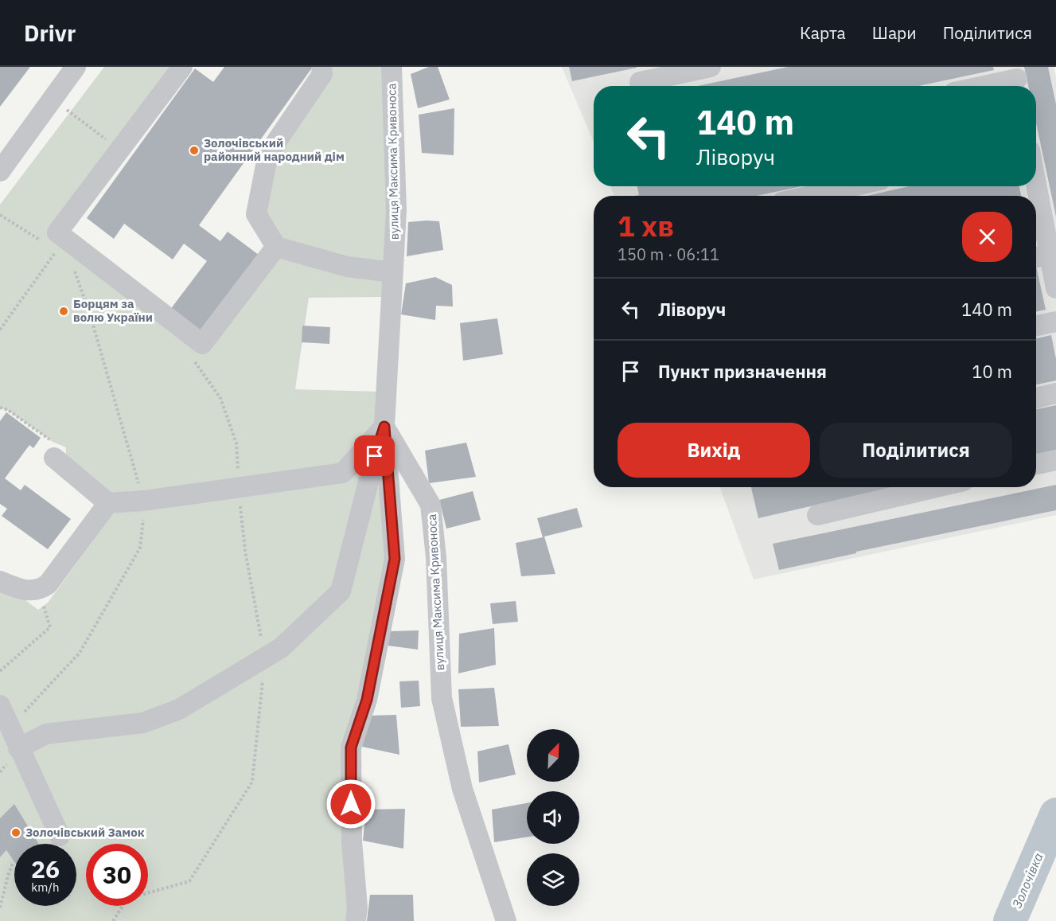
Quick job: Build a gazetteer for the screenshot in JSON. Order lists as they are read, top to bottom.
{
  "streets": {
    "street": ["вулиця Максима Кривоноса"]
  },
  "water": ["Золочівка"],
  "places": ["Золочівський районний народний дім", "Борцям за волю України", "Золочівський Замок"],
  "north": "top right",
  "page": {
    "header": "Drivr",
    "nav": ["Карта", "Шари", "Поділитися"],
    "turn": ["140 m", "Ліворуч"],
    "heading": ["1 хв", "150 m · 06:11"],
    "list": [
      {
        "name": "Ліворуч",
        "value": "140 m"
      },
      {
        "name": "Пункт призначення",
        "value": "10 m"
      }
    ],
    "buttons": ["Вихід", "Поділитися"],
    "speed": "26 km/h",
    "limit": "30"
  }
}
